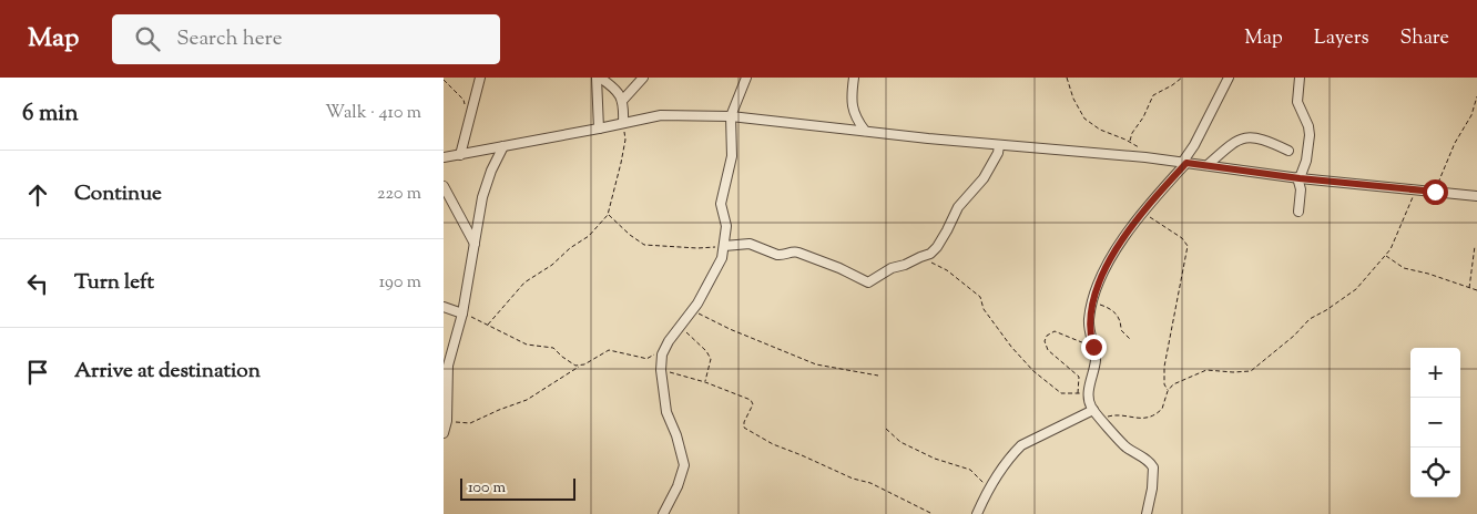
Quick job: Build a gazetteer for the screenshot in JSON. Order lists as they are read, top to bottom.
{
  "scale_bar": "100 m",
  "page": {
    "header": "Map",
    "search": "Search here",
    "nav": ["Map", "Layers", "Share"],
    "heading": ["6 min", "Walk · 410 m"],
    "list": [
      ["Continue", "220 m"],
      ["Turn left", "190 m"],
      "Arrive at destination"
    ],
    "map_buttons": ["+", "−"],
    "scale": "100 m"
  }
}
